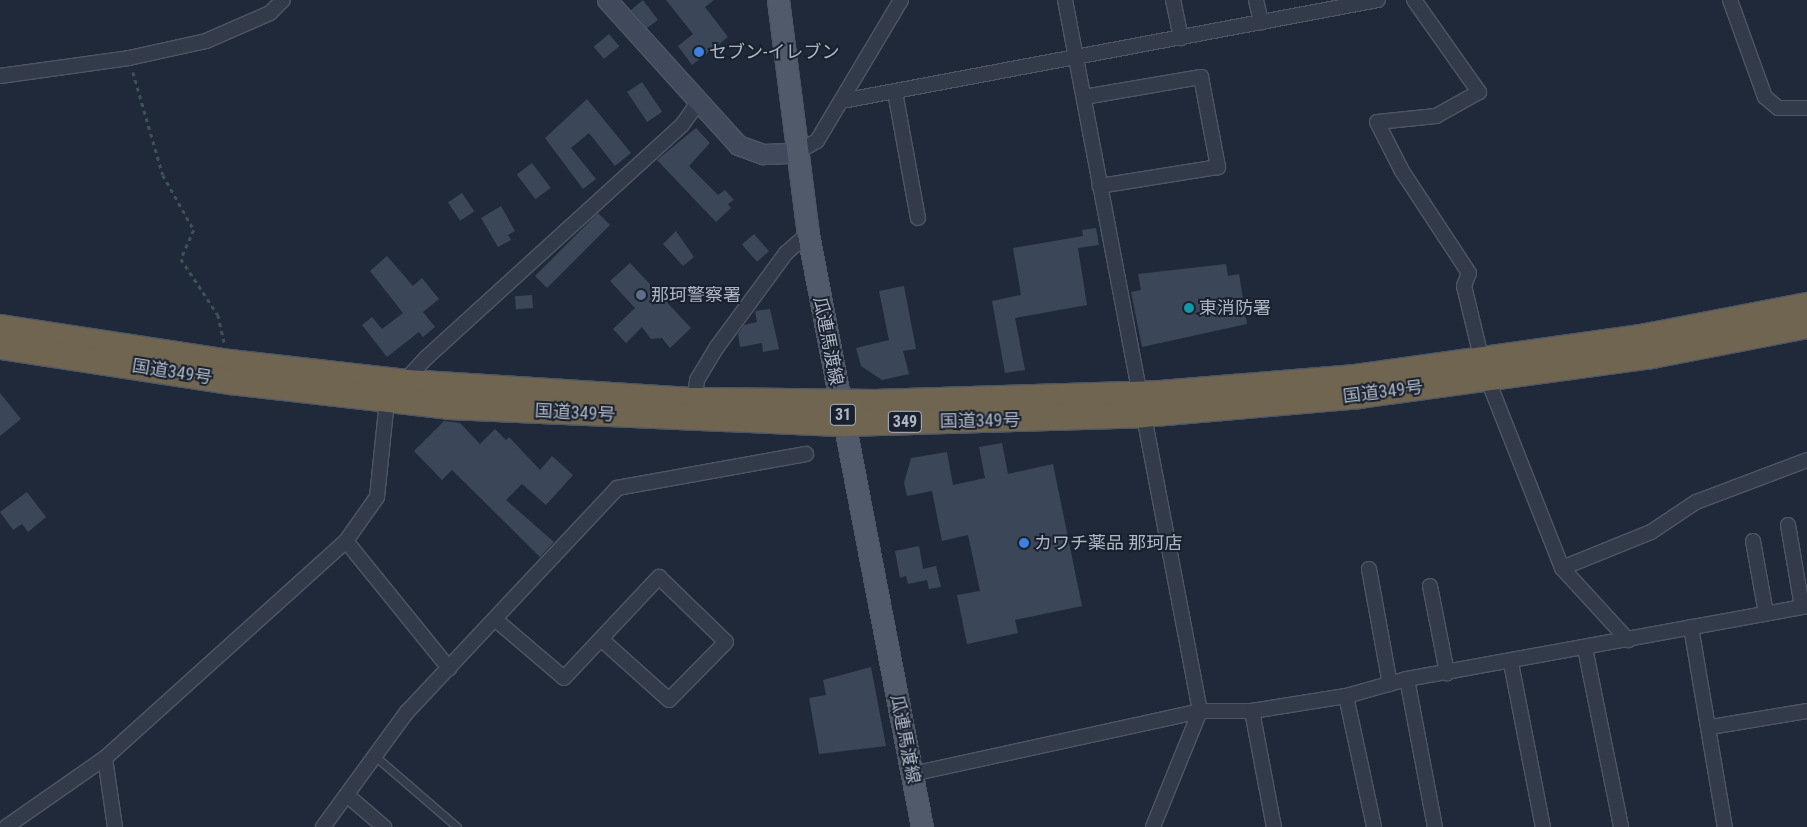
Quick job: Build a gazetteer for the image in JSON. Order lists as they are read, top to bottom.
{
  "streets": {
    "highway": ["国道349号", "349"],
    "main road": ["瓜連馬渡線", "31"]
  },
  "crossings": [
    ["瓜連馬渡線", "国道349号"]
  ],
  "places": [
    "セブン-イレブン",
    "那珂警察署",
    "東消防署",
    "カワチ薬品 那珂店"
  ]
}
